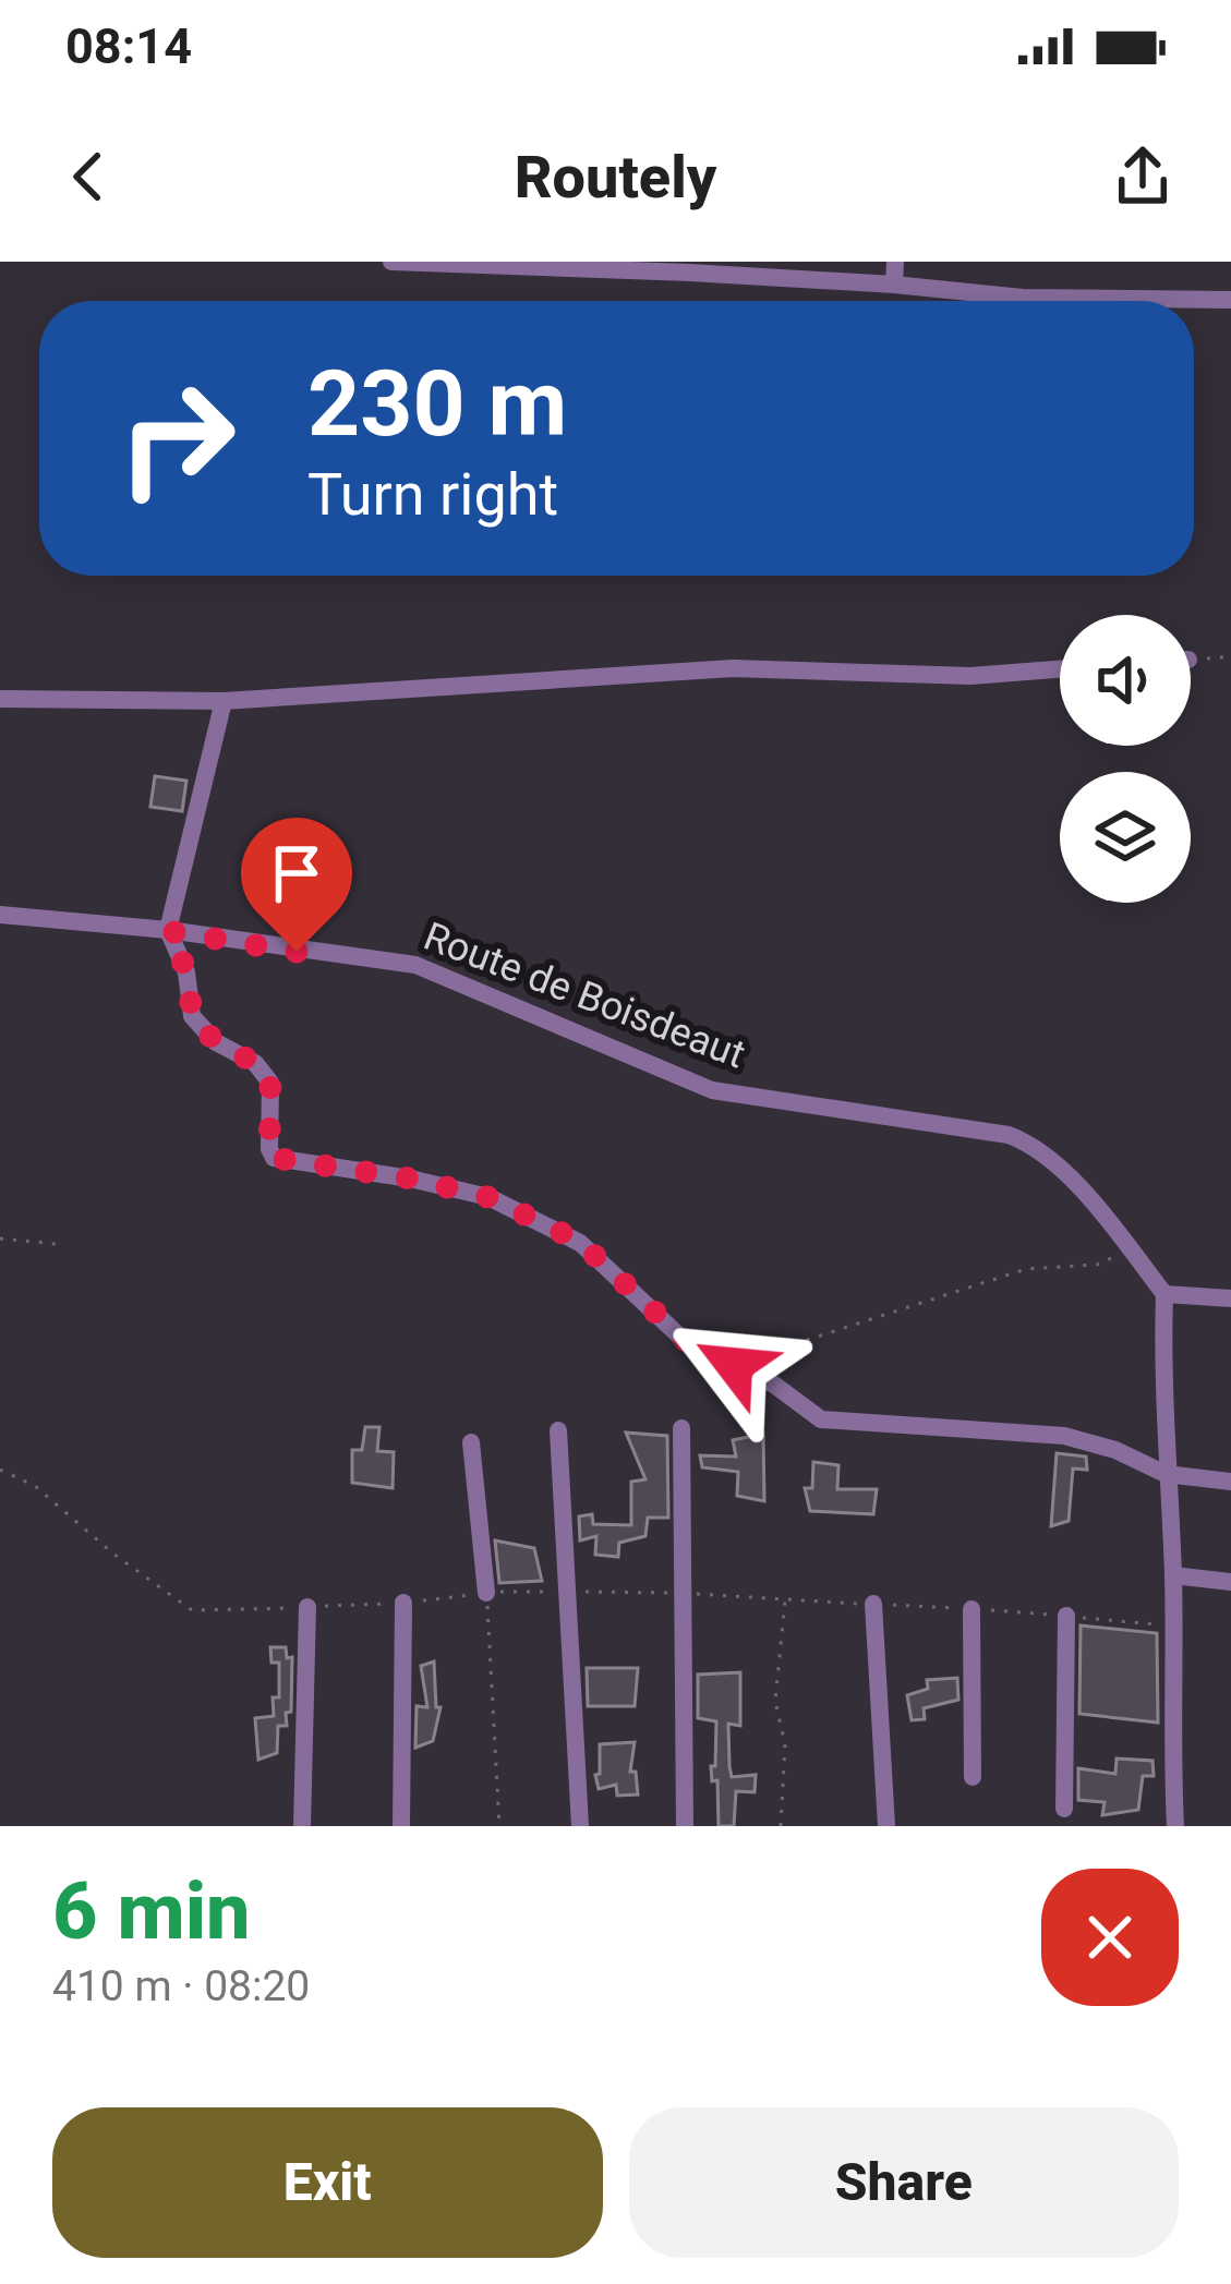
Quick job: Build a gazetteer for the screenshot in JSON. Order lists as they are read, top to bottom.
{
  "streets": {
    "street": ["Route de Boisdeaut"]
  },
  "page": {
    "status": "08:14",
    "header": "Routely",
    "turn": ["230 m", "Turn right"],
    "heading": ["6 min", "410 m · 08:20"],
    "buttons": ["Exit", "Share"]
  }
}
